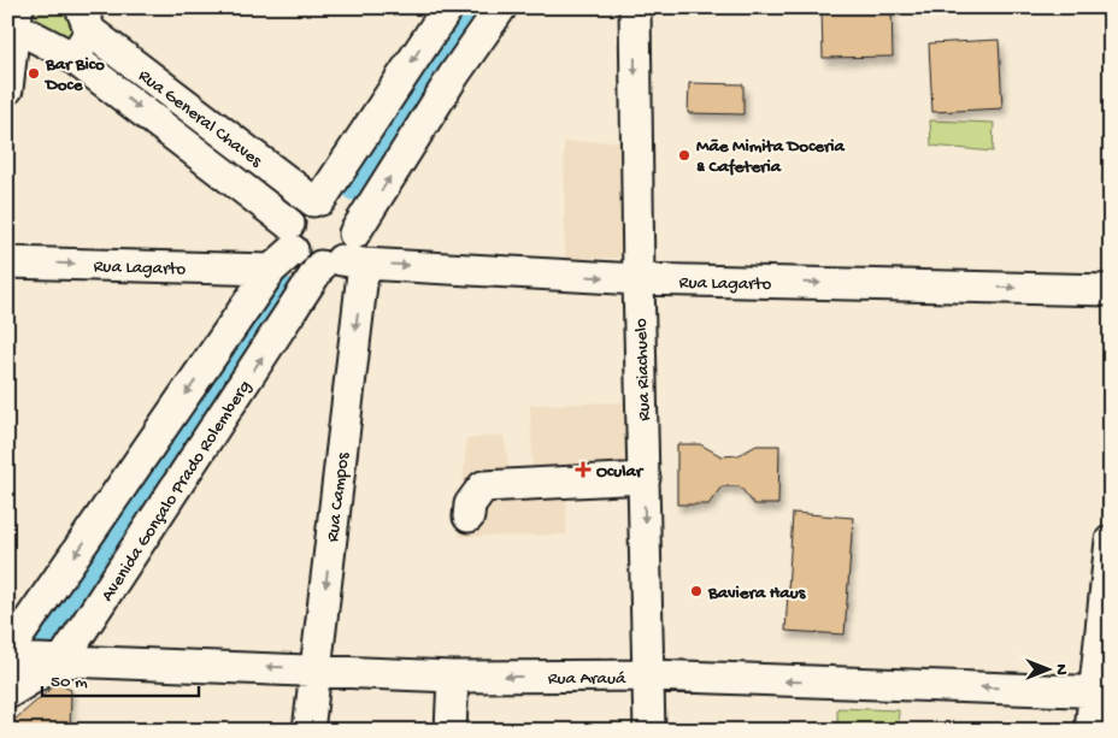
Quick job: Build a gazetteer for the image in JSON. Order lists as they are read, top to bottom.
{
  "streets": {
    "street": [
      "Rua General Chaves",
      "Rua Lagarto",
      "Rua Riachuelo",
      "Avenida Gonçalo Prado Rolemberg",
      "Rua Campos",
      "Rua Arauá"
    ]
  },
  "crossings": [
    ["Rua General Chaves", "Rua Lagarto"],
    ["Rua General Chaves", "Avenida Gonçalo Prado Rolemberg"],
    ["Rua General Chaves", "Rua Campos"],
    ["Rua Lagarto", "Rua Riachuelo"],
    ["Rua Lagarto", "Avenida Gonçalo Prado Rolemberg"],
    ["Rua Lagarto", "Rua Campos"],
    ["Rua Riachuelo", "Rua Arauá"],
    ["Avenida Gonçalo Prado Rolemberg", "Rua Campos"],
    ["Avenida Gonçalo Prado Rolemberg", "Rua Arauá"],
    ["Rua Campos", "Rua Arauá"]
  ],
  "one_way": [
    "Rua Lagarto",
    "Rua Riachuelo",
    "Rua Campos",
    "Rua Arauá"
  ],
  "places": {
    "other": ["Bar Bico Doce", "Mãe Mimita Doceria & Cafeteria", "Baviera Haus"],
    "health": ["Ocular"]
  },
  "scale_bar": "50 m",
  "north": "right"
}
